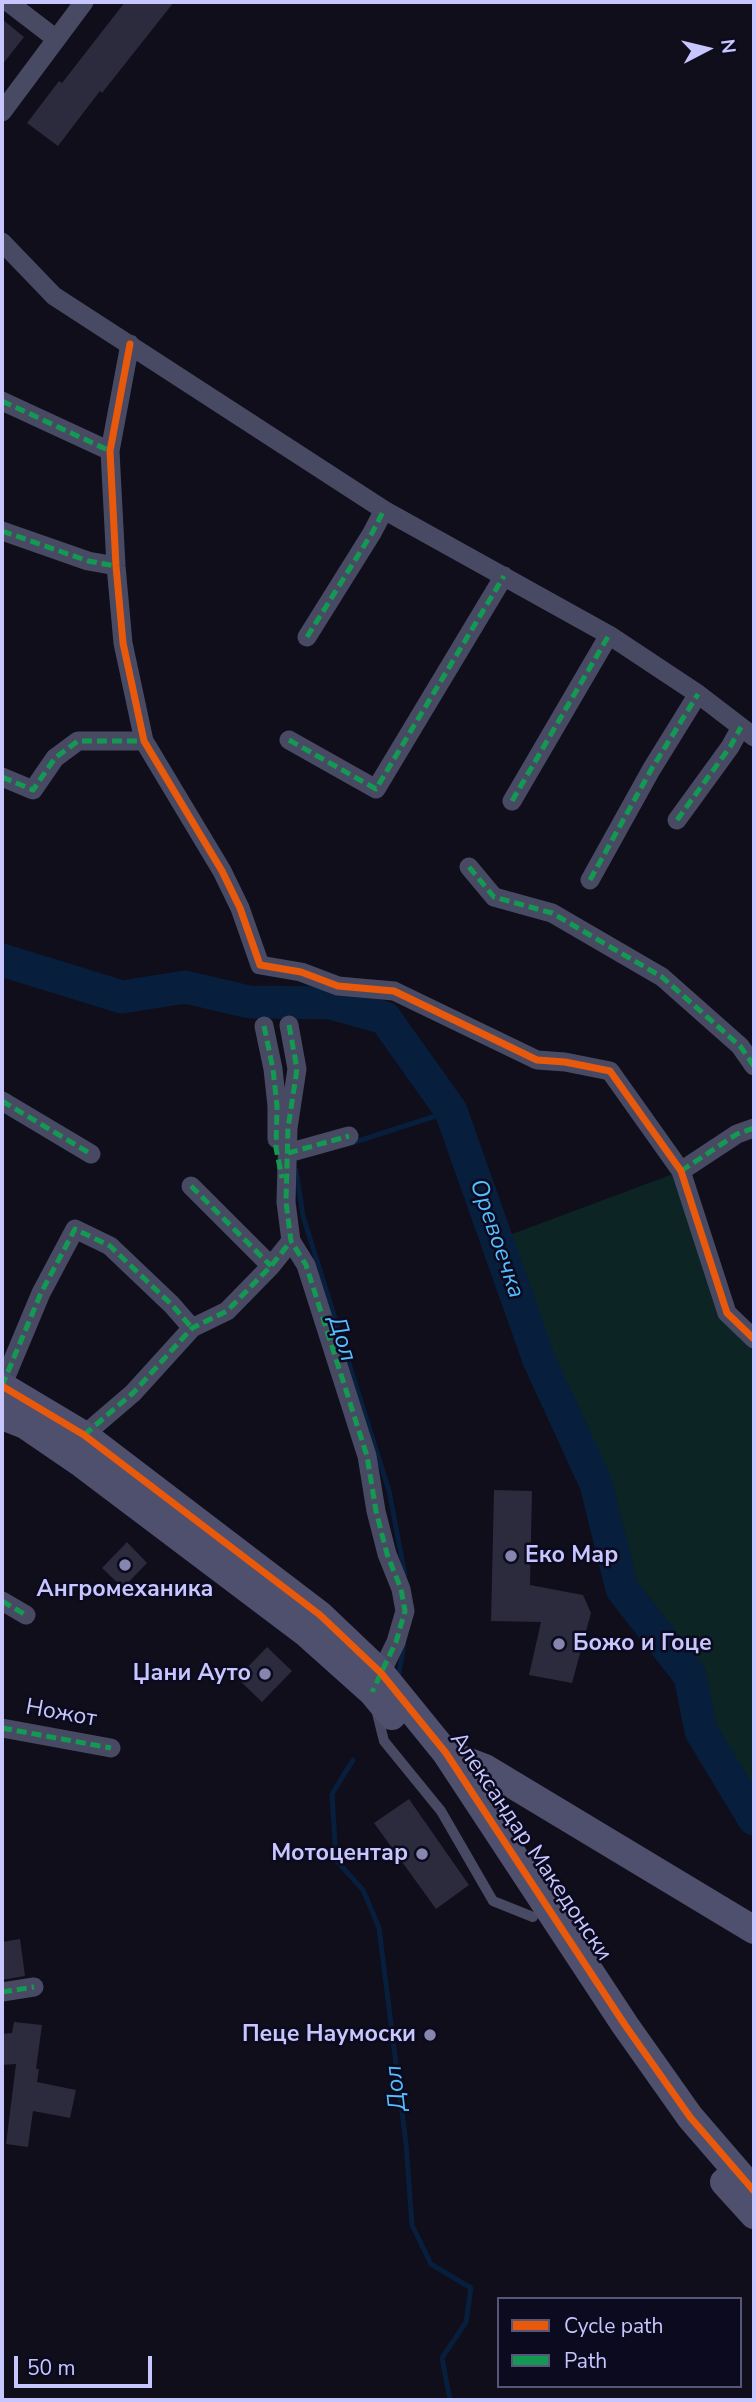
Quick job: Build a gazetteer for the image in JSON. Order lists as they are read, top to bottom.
{
  "streets": {
    "street": ["Ножот", "Александар Македонски"]
  },
  "water": ["Оревоечка", "Дол"],
  "places": [
    "Еко Мар",
    "Ангромеханика",
    "Божо и Гоце",
    "Џани Ауто",
    "Мотоцентар",
    "Пеце Наумоски"
  ],
  "legend": ["Cycle path", "Path"],
  "scale_bar": "50 m",
  "north": "right"
}
